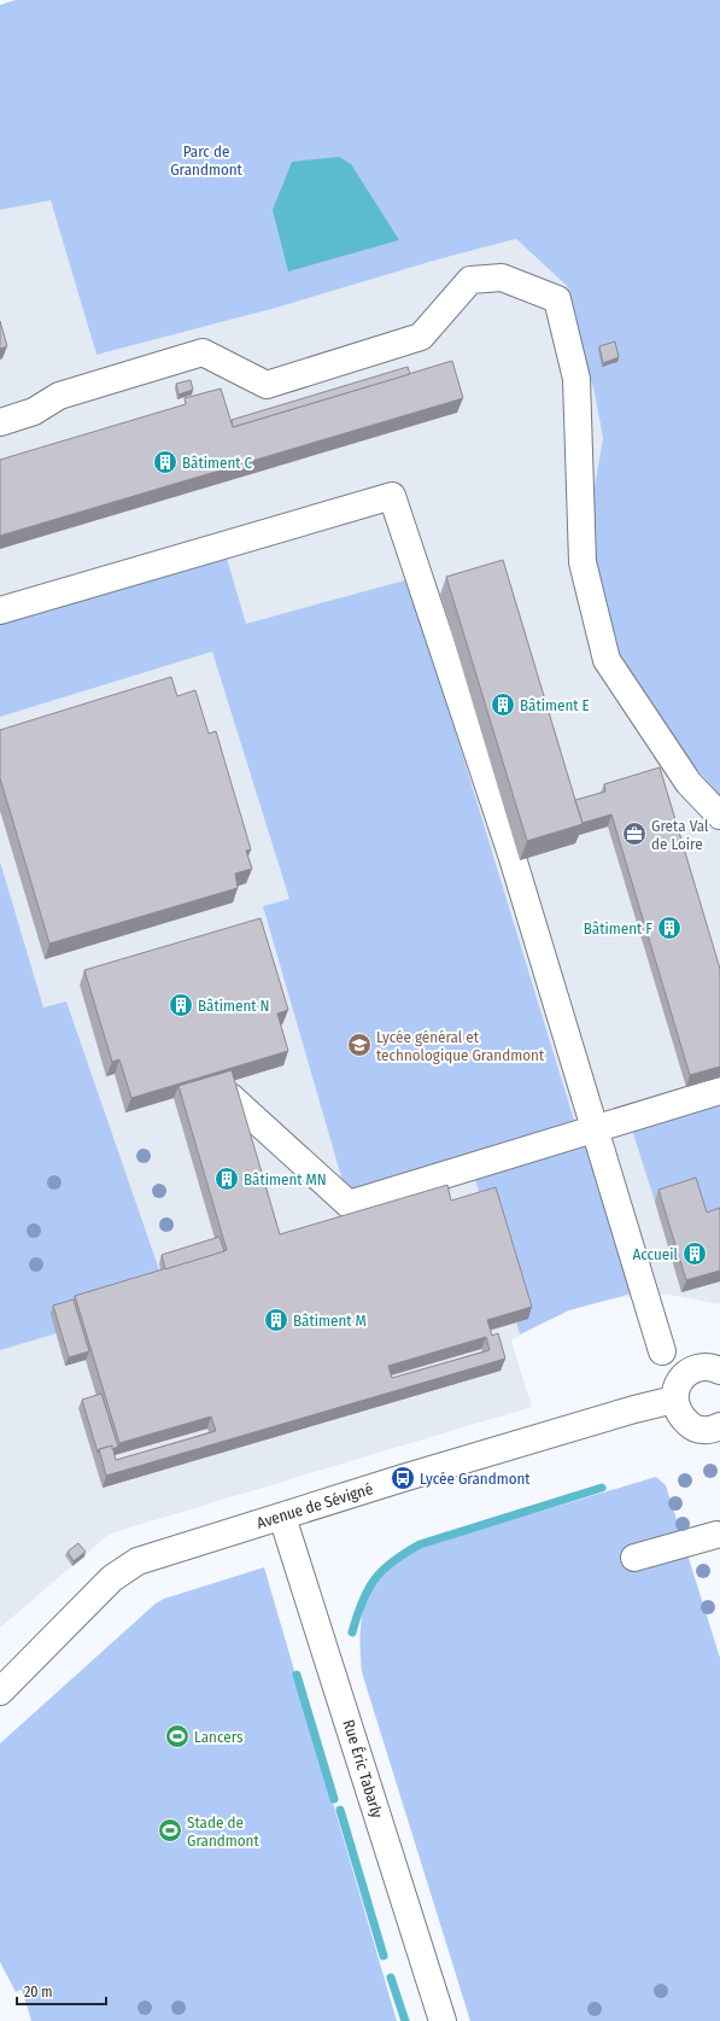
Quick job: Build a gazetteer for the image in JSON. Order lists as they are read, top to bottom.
{
  "streets": {
    "street": ["Avenue de Sévigné", "Rue Éric Tabarly"]
  },
  "parks": ["Parc de Grandmont"],
  "places": {
    "building": [
      "Bâtiment C",
      "Bâtiment E",
      "Bâtiment F",
      "Bâtiment N",
      "Bâtiment MN",
      "Accueil",
      "Bâtiment M"
    ],
    "office": ["Greta Val de Loire"],
    "school or university": ["Lycée général et technologique Grandmont"],
    "bus stop": ["Lycée Grandmont"],
    "sports": ["Lancers", "Stade de Grandmont"]
  },
  "scale_bar": "20 m"
}
